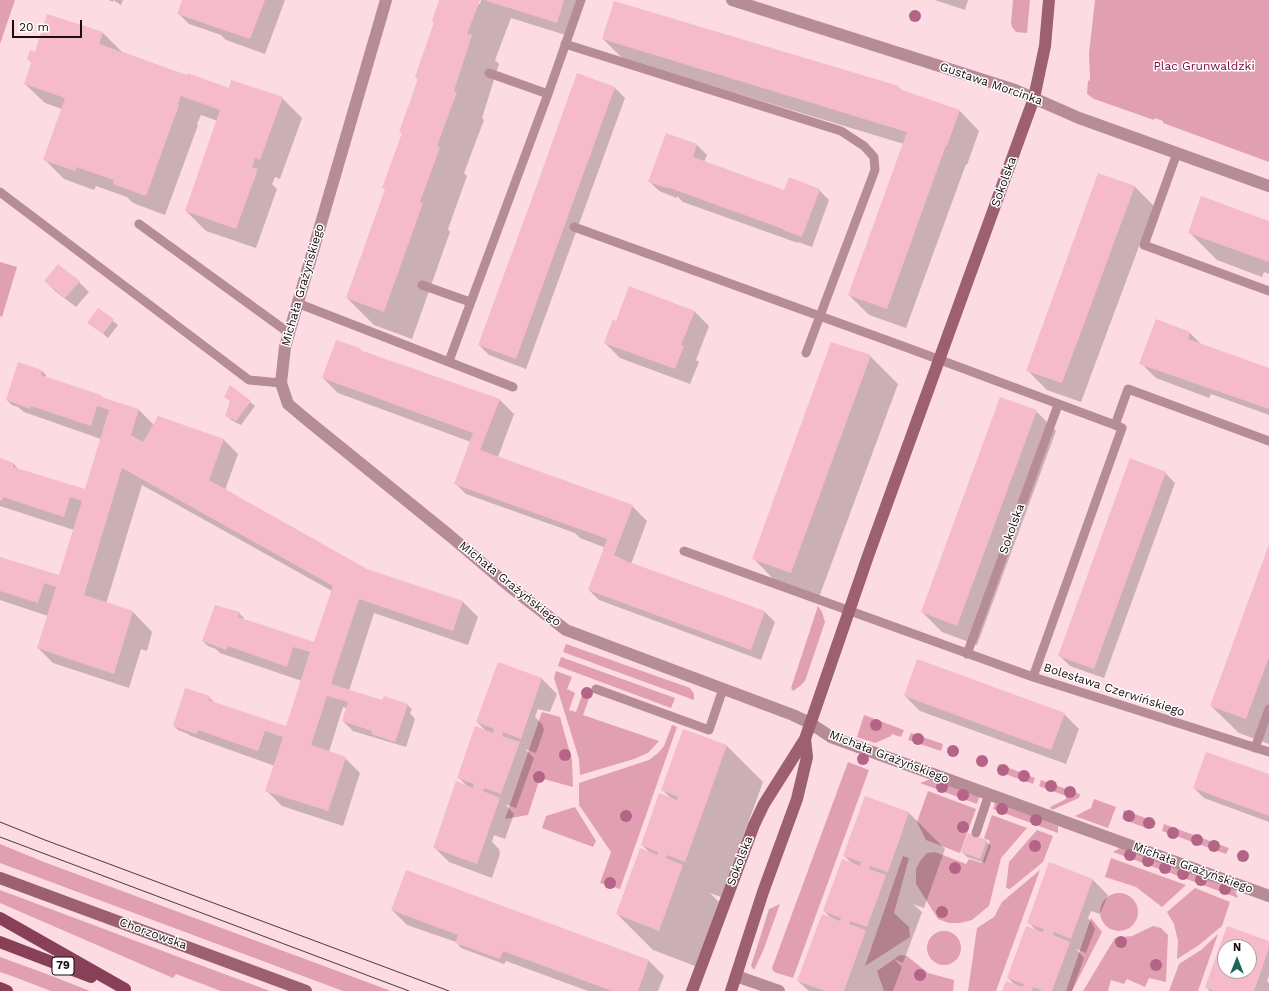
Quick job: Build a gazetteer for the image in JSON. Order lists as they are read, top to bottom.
{
  "streets": {
    "main road": ["79"],
    "street": [
      "Gustawa Morcinka",
      "Sokolska",
      "Michała Grażyńskiego",
      "Chorzowska"
    ],
    "lane": ["Bolesława Czerwińskiego"]
  },
  "crossings": [
    ["Gustawa Morcinka", "Sokolska"],
    ["Sokolska", "Michała Grażyńskiego"],
    ["Sokolska", "Bolesława Czerwińskiego"]
  ],
  "parks": ["Plac Grunwaldzki"],
  "scale_bar": "20 m",
  "north": "top"
}
